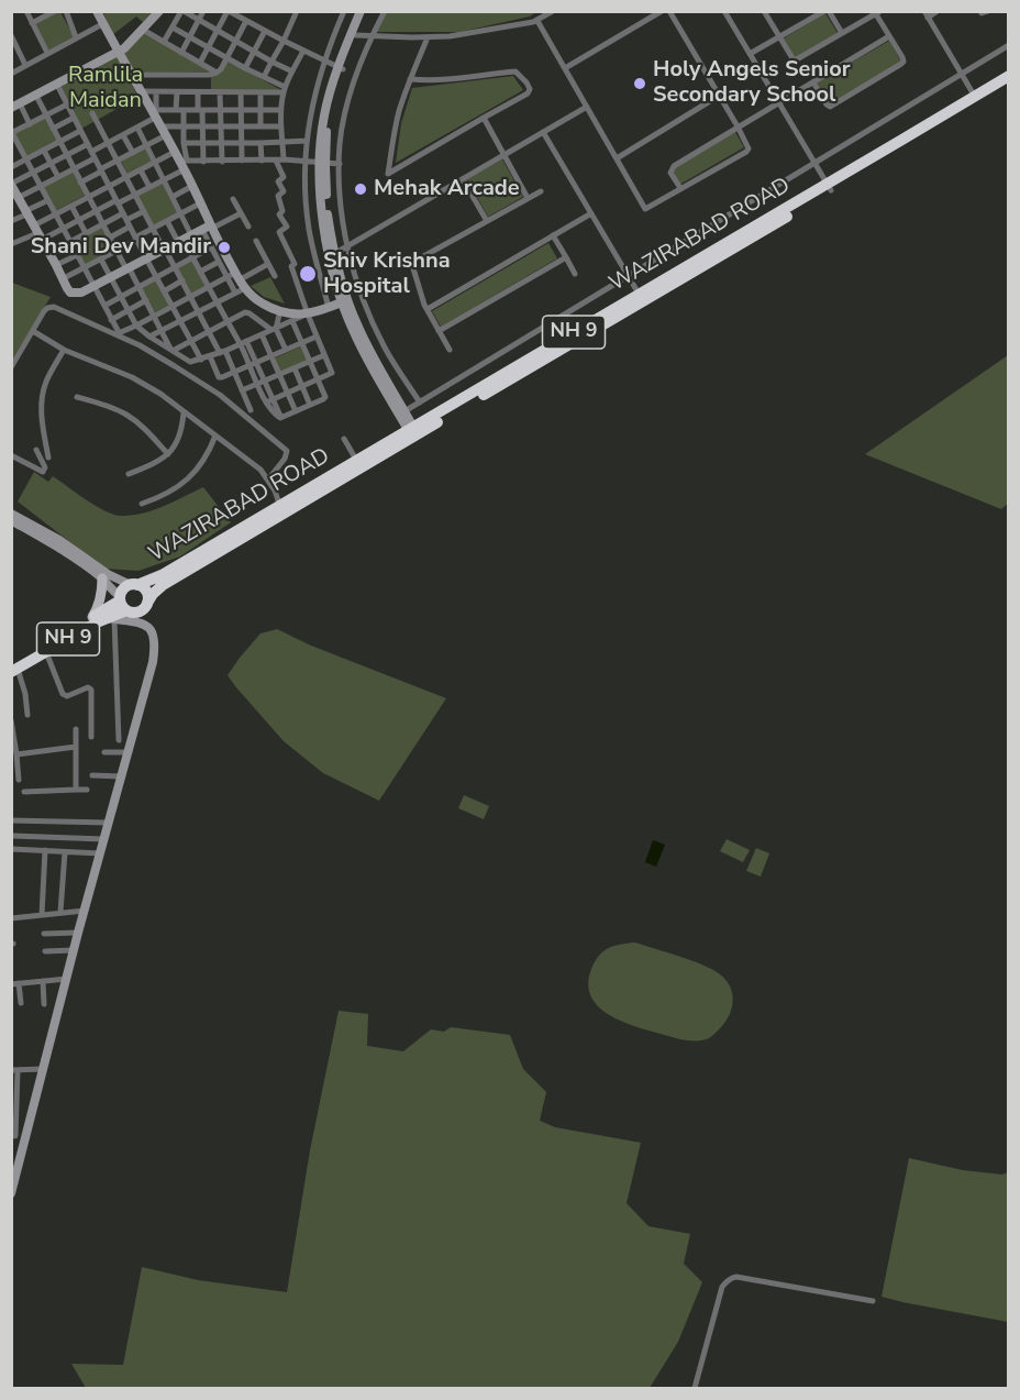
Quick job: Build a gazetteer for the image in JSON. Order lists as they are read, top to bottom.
{
  "streets": {
    "highway": ["WAZIRABAD ROAD", "NH 9"]
  },
  "crossings": [
    ["WAZIRABAD ROAD", "NH 9"]
  ],
  "parks": ["Ramlila Maidan"],
  "places": [
    "Holy Angels Senior Secondary School",
    "Mehak Arcade",
    "Shani Dev Mandir",
    "Shiv Krishna Hospital"
  ]
}
